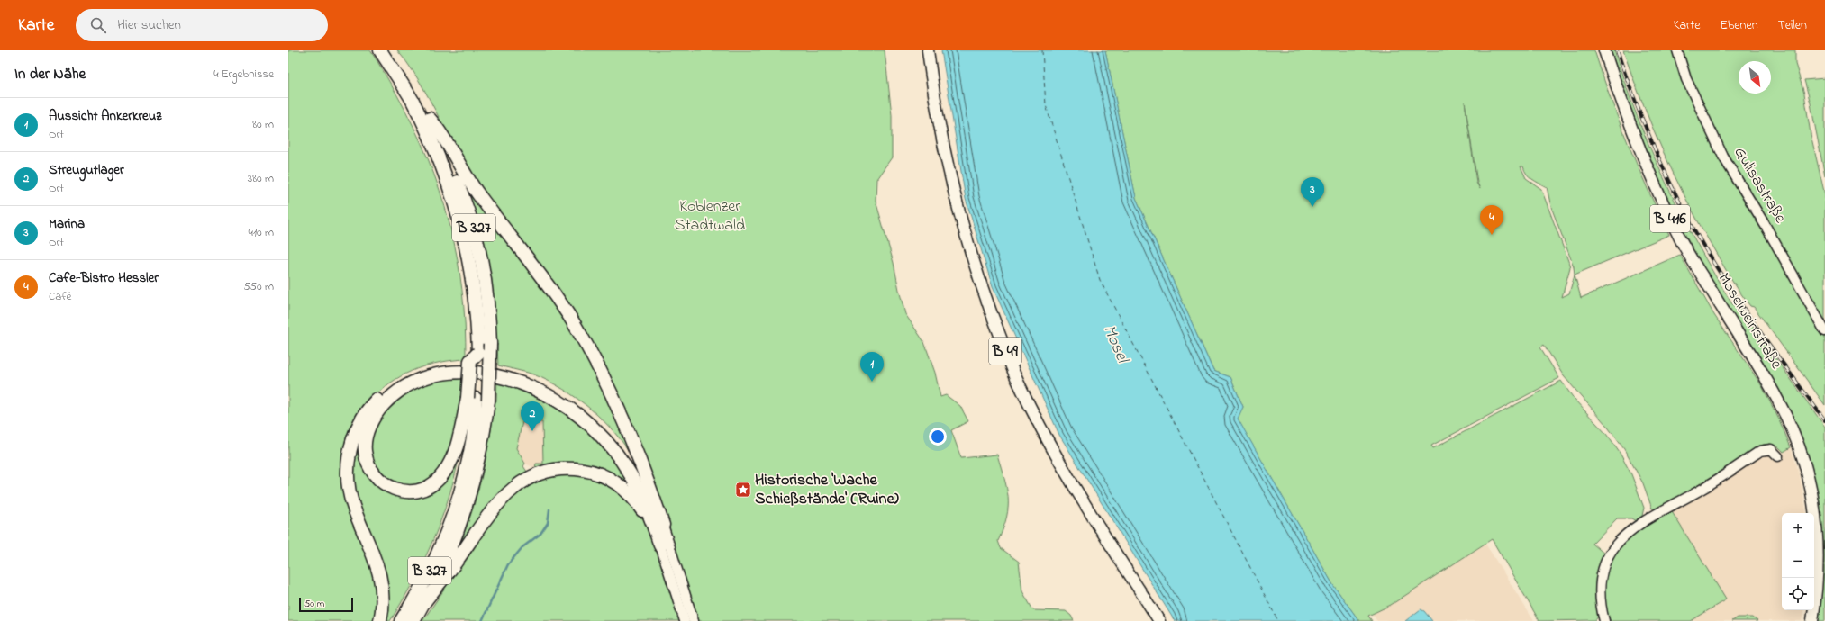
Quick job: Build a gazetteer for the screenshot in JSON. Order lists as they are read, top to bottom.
{
  "streets": {
    "highway": ["B 327"],
    "main road": ["B 416", "Moselweinstraße", "B 49"],
    "street": ["Gulisastraße"]
  },
  "water": ["Mosel"],
  "parks": ["Koblenzer Stadtwald"],
  "places": {
    "place": ["Historische 'Wache Schießstände' (Ruine)"]
  },
  "scale_bar": "50 m",
  "north": "bottom right",
  "page": {
    "header": "Karte",
    "search": "Hier suchen",
    "nav": ["Karte", "Ebenen", "Teilen"],
    "heading": ["In der Nähe", "4 Ergebnisse"],
    "list": [
      {
        "mark": "1",
        "name": "Aussicht Ankerkreuz",
        "note": "Ort",
        "value": "80 m"
      },
      {
        "mark": "2",
        "name": "Streugutlager",
        "note": "Ort",
        "value": "380 m"
      },
      {
        "mark": "3",
        "name": "Marina",
        "note": "Ort",
        "value": "410 m"
      },
      {
        "mark": "4",
        "name": "Cafe-Bistro Hessler",
        "note": "Café",
        "value": "550 m"
      }
    ],
    "pins": [
      "3",
      "4",
      "1",
      "2"
    ],
    "map_buttons": ["+", "−"],
    "scale": "50 m"
  }
}
